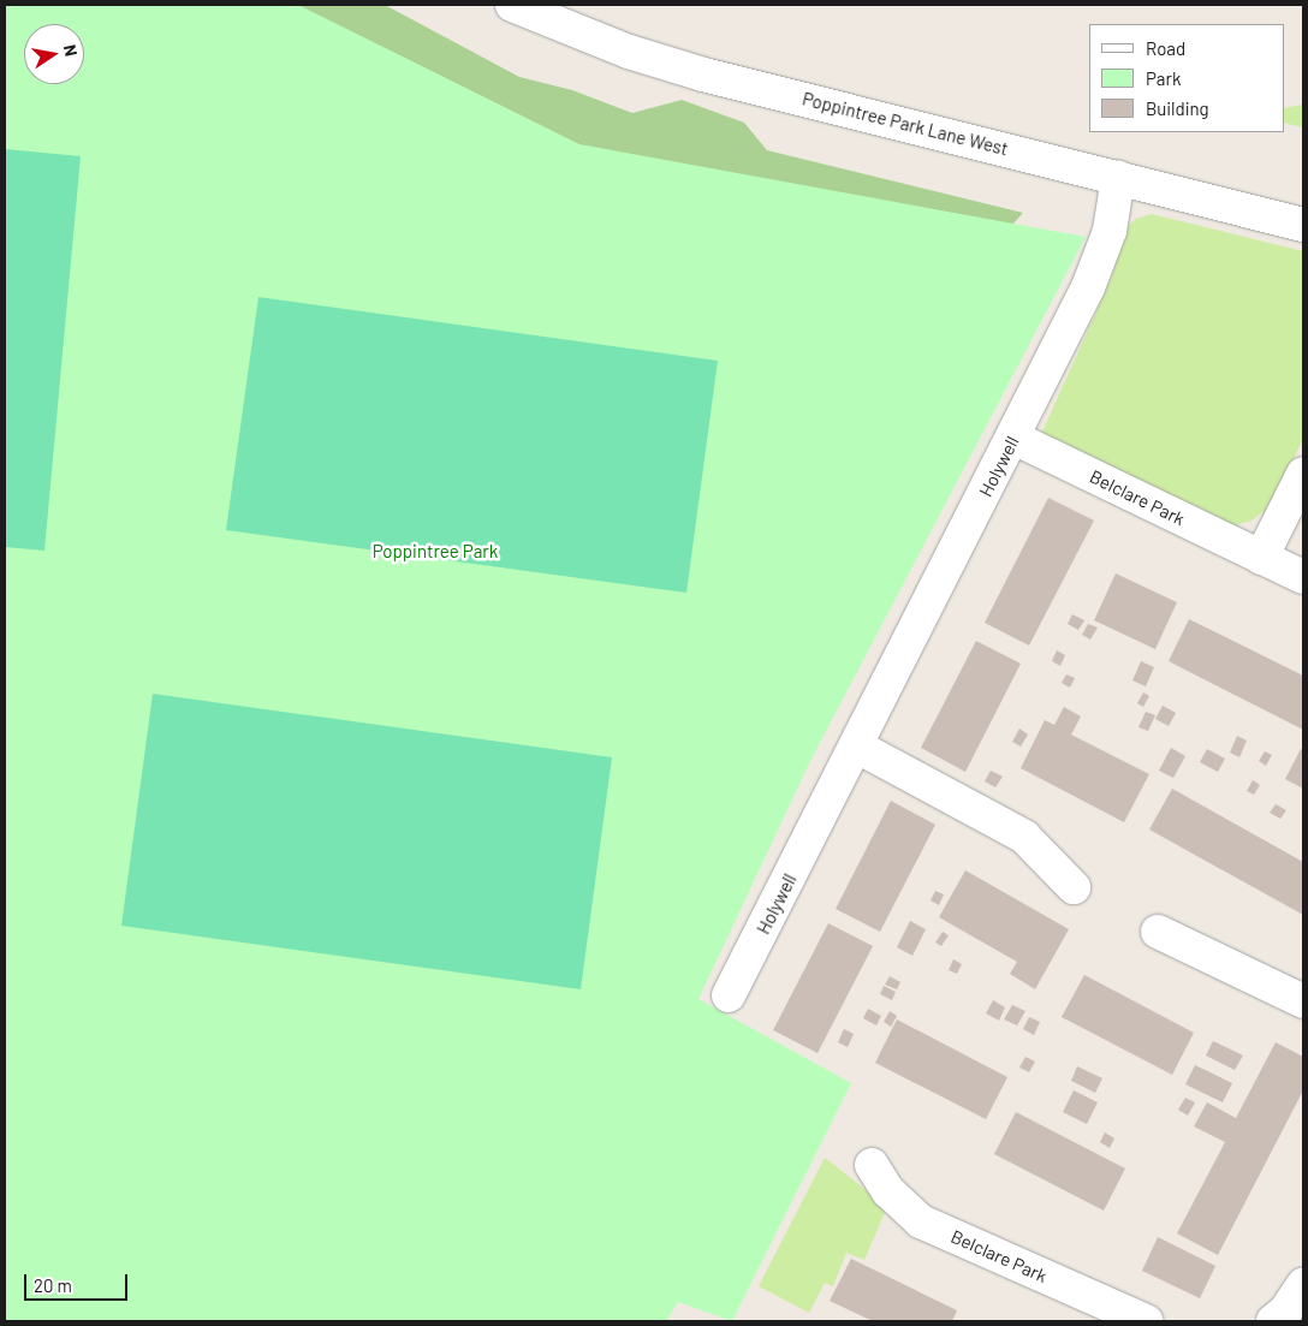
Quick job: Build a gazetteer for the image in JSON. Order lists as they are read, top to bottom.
{
  "streets": {
    "street": ["Poppintree Park Lane West", "Holywell", "Belclare Park"]
  },
  "crossings": [
    ["Poppintree Park Lane West", "Holywell"],
    ["Holywell", "Belclare Park"]
  ],
  "parks": ["Poppintree Park"],
  "legend": ["Road", "Park", "Building"],
  "scale_bar": "20 m",
  "north": "right"
}
